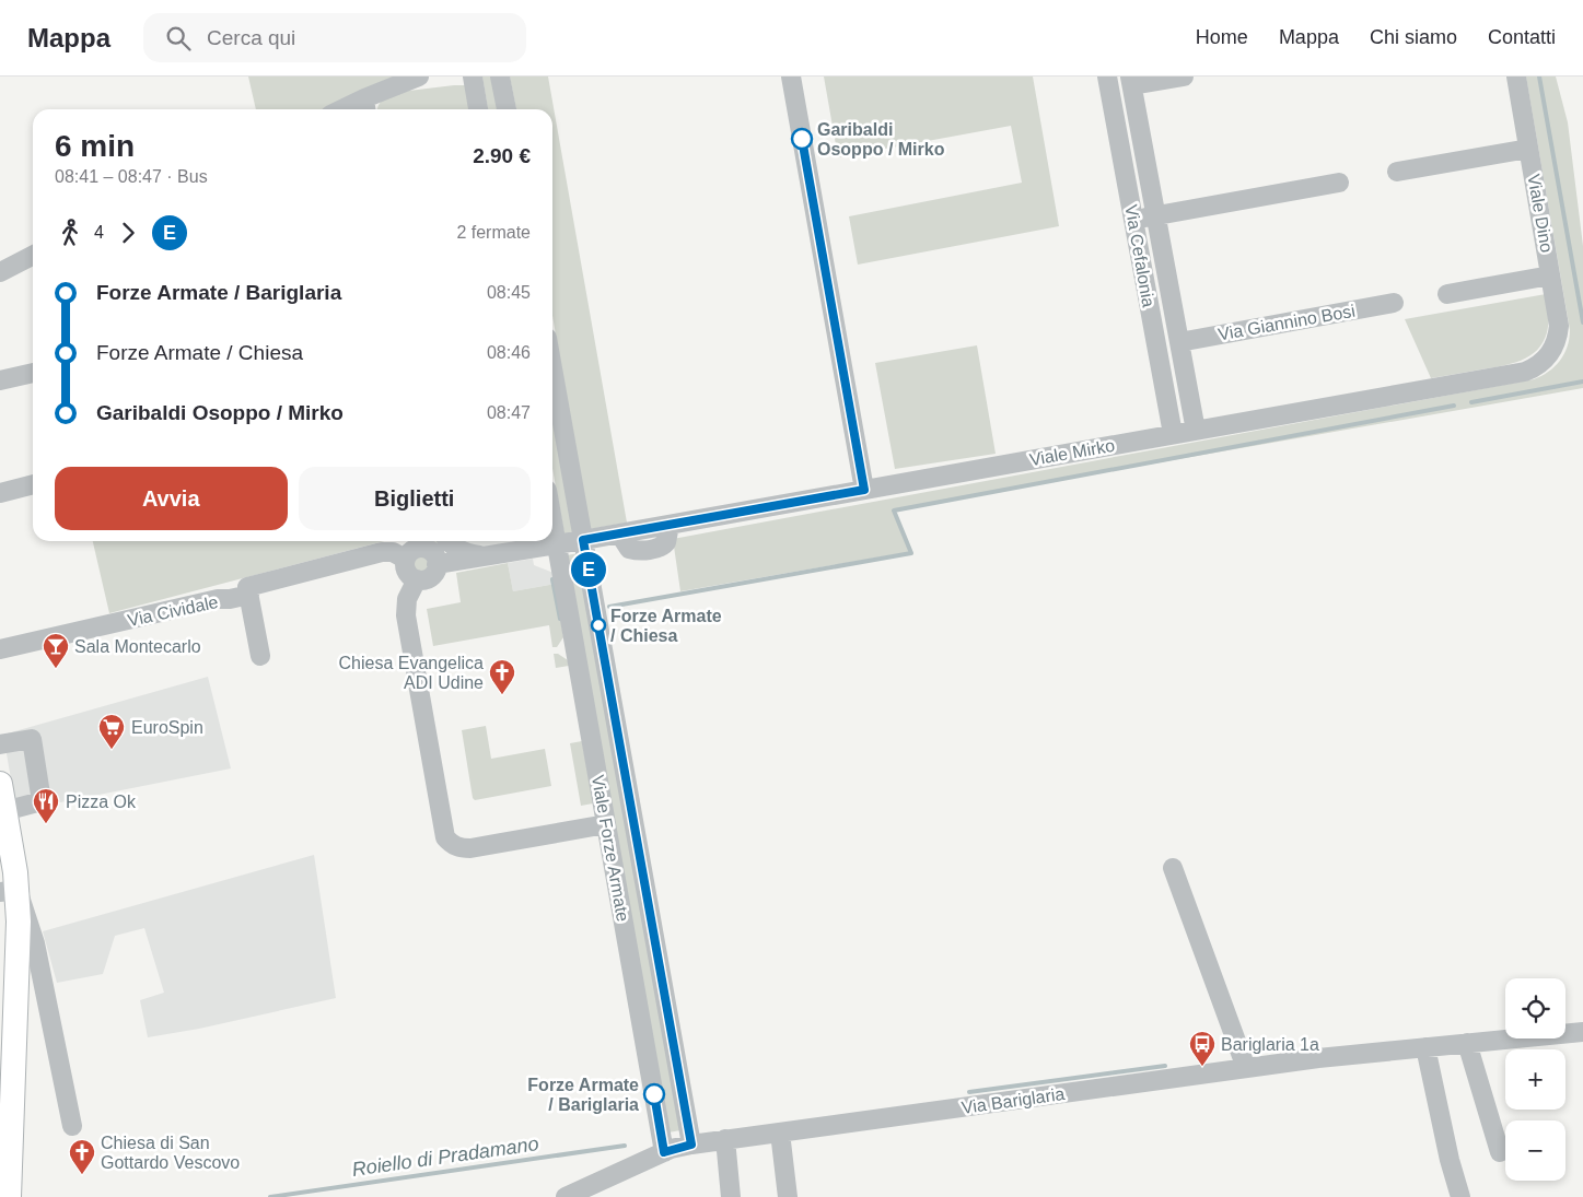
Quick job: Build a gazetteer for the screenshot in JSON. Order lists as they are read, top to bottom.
{
  "streets": {
    "street": [
      "Viale Dino",
      "Via Cefalonia",
      "Via Giannino Bosi",
      "Viale Mirko",
      "Via Cividale",
      "Viale Forze Armate",
      "Via Bariglaria"
    ]
  },
  "crossings": [
    ["Viale Dino", "Viale Mirko"],
    ["Via Cefalonia", "Via Giannino Bosi"],
    ["Via Cefalonia", "Viale Mirko"],
    ["Viale Mirko", "Viale Forze Armate"],
    ["Viale Forze Armate", "Via Bariglaria"]
  ],
  "water": ["Roiello di Pradamano"],
  "places": {
    "other": ["Garibaldi Osoppo / Mirko", "Forze Armate / Chiesa", "Forze Armate / Bariglaria"],
    "bar": ["Sala Montecarlo"],
    "church": ["Chiesa Evangelica ADI Udine", "Chiesa di San Gottardo Vescovo"],
    "supermarket": ["EuroSpin"],
    "restaurant": ["Pizza Ok"],
    "bus stop": ["Bariglaria 1a"]
  },
  "lines": ["bus line E"],
  "page": {
    "header": "Mappa",
    "search": "Cerca qui",
    "nav": [
      "Home",
      "Mappa",
      "Chi siamo",
      "Contatti"
    ],
    "on_map": "E",
    "heading": ["6 min", "08:41 – 08:47 · Bus", "2.90 €"],
    "legs": ["4", "E", "2 fermate"],
    "list": [
      {
        "name": "Forze Armate / Bariglaria",
        "value": "08:45"
      },
      {
        "name": "Forze Armate / Chiesa",
        "value": "08:46"
      },
      {
        "name": "Garibaldi Osoppo / Mirko",
        "value": "08:47"
      }
    ],
    "buttons": ["Avvia", "Biglietti"],
    "map_buttons": ["+", "−"]
  }
}
